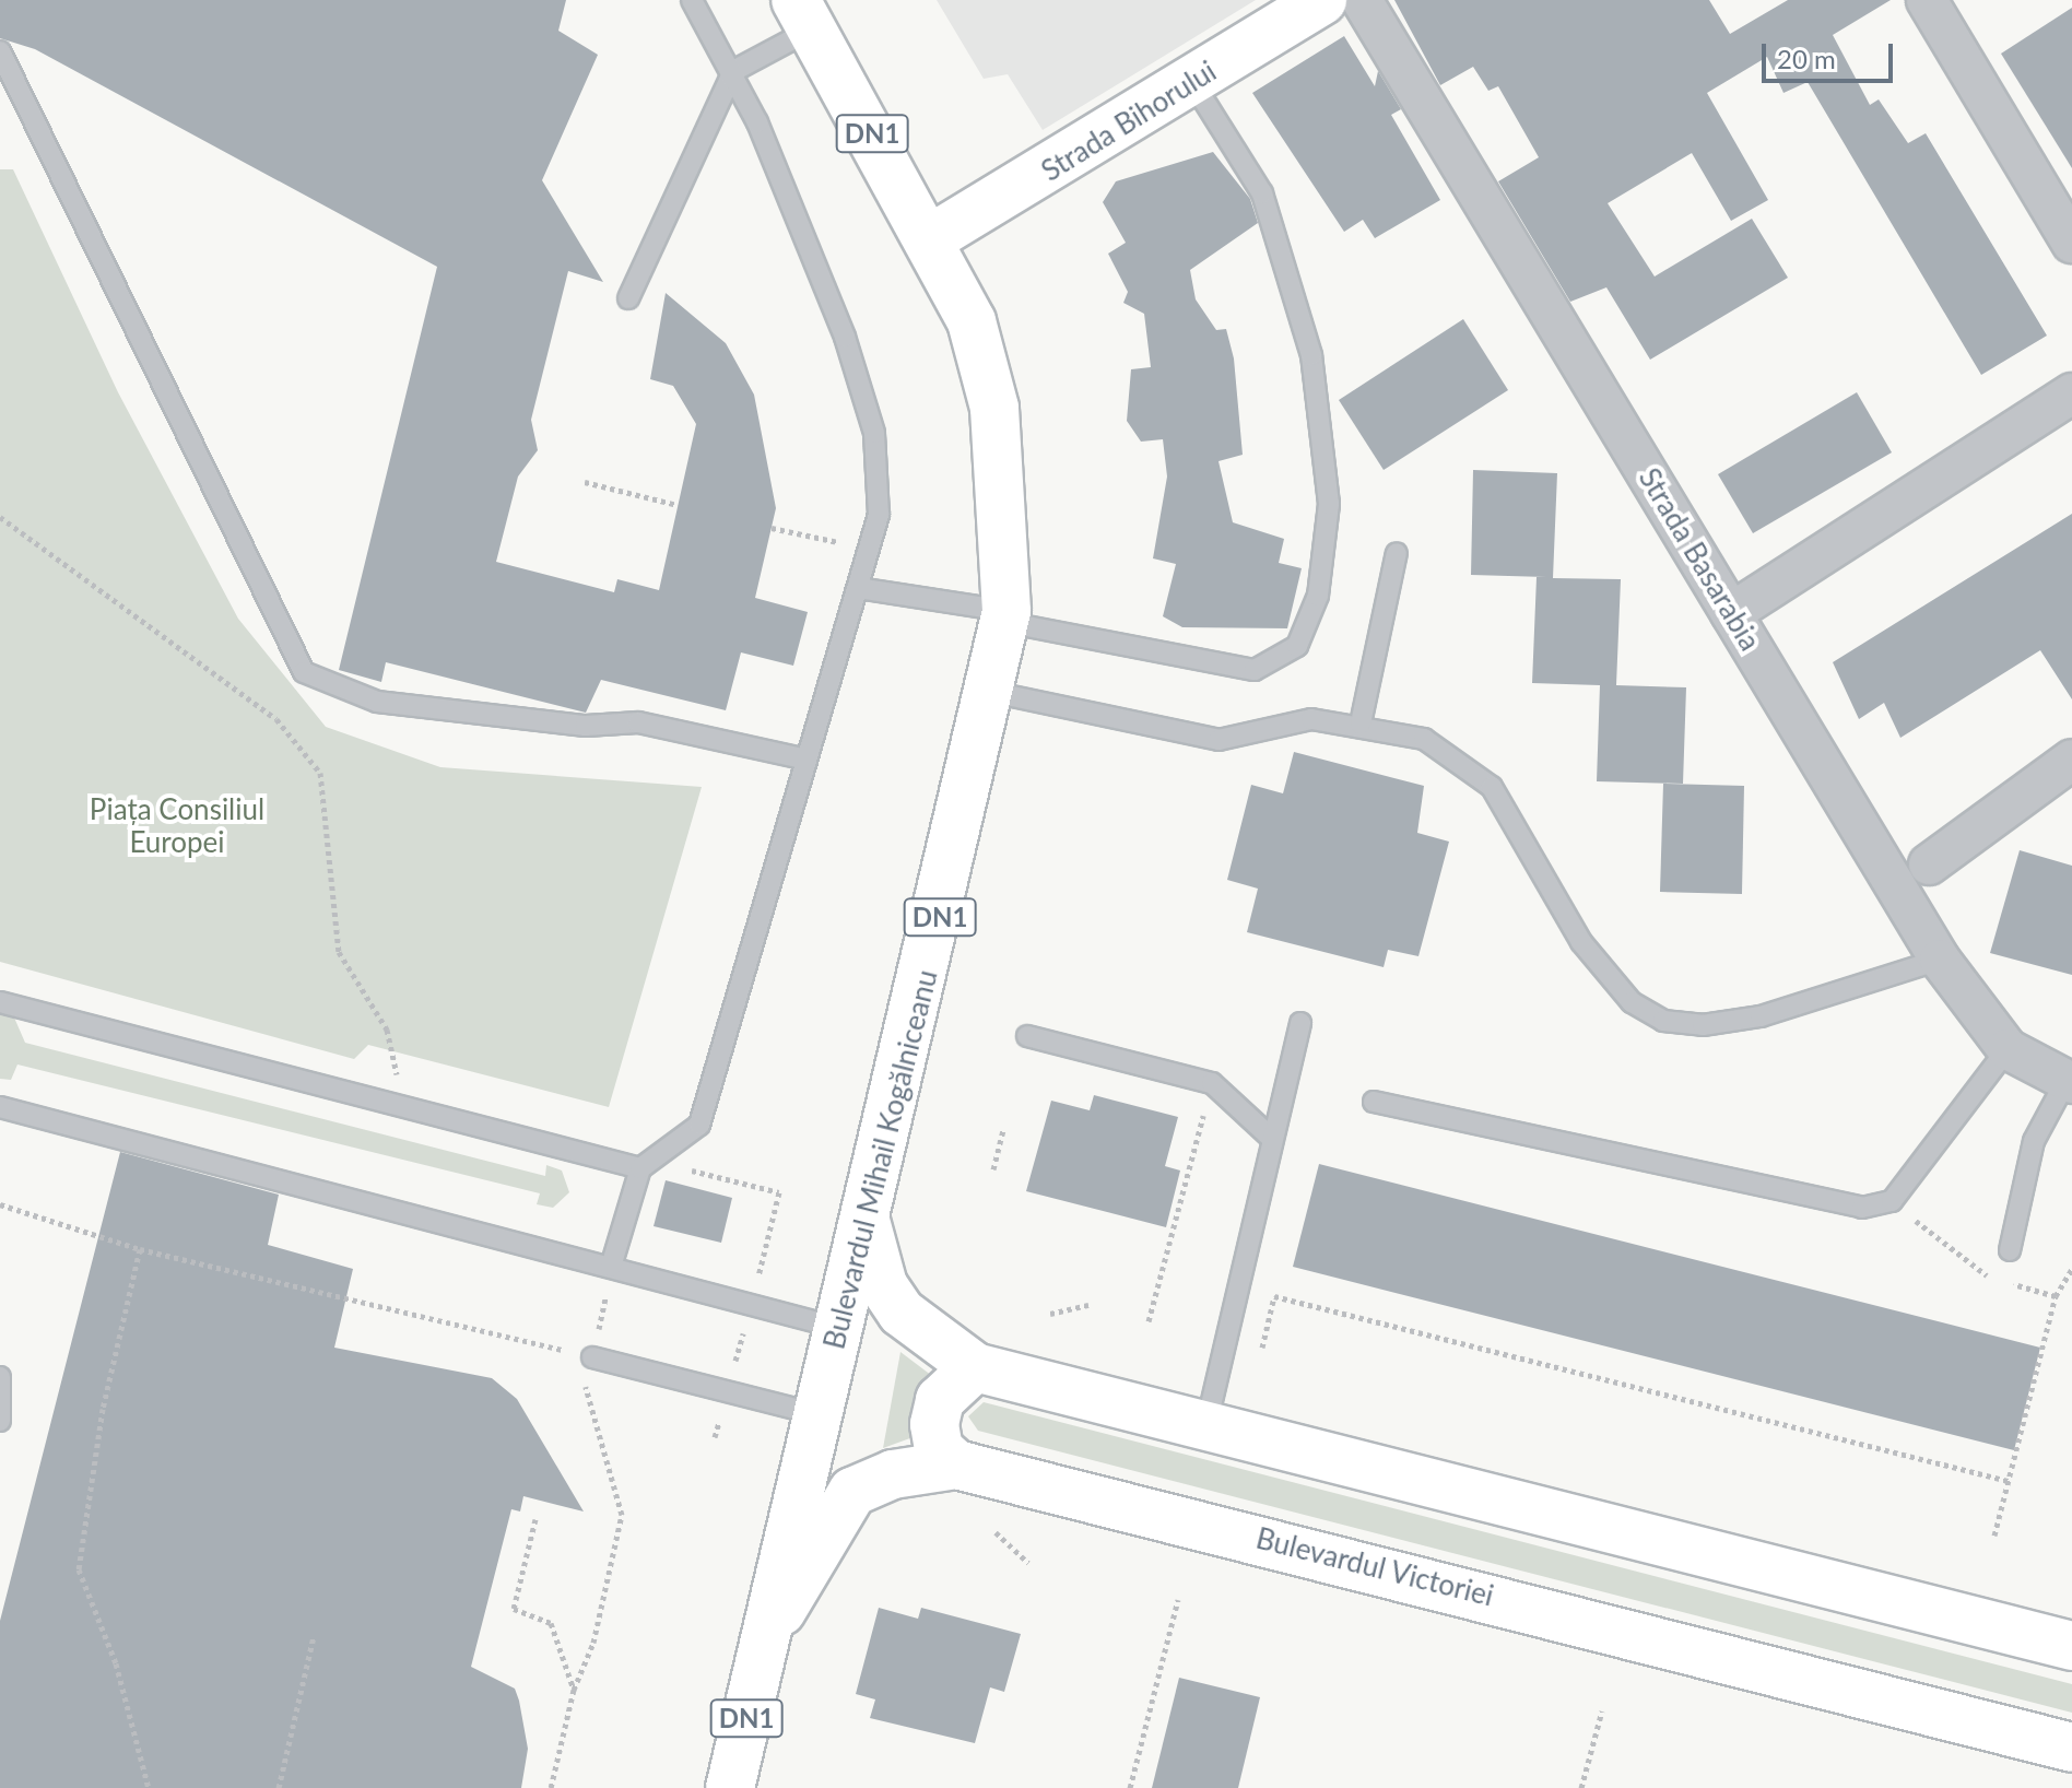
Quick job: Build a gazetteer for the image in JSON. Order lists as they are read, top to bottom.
{
  "streets": {
    "main road": [
      "Strada Bihorului",
      "DN1",
      "Bulevardul Mihail Kogălniceanu",
      "Bulevardul Victoriei"
    ],
    "street": ["Strada Basarabia"]
  },
  "crossings": [
    ["Strada Bihorului", "Bulevardul Mihail Kogălniceanu"],
    ["Bulevardul Mihail Kogălniceanu", "Bulevardul Victoriei"]
  ],
  "parks": ["Piața Consiliul Europei"],
  "scale_bar": "20 m"
}
